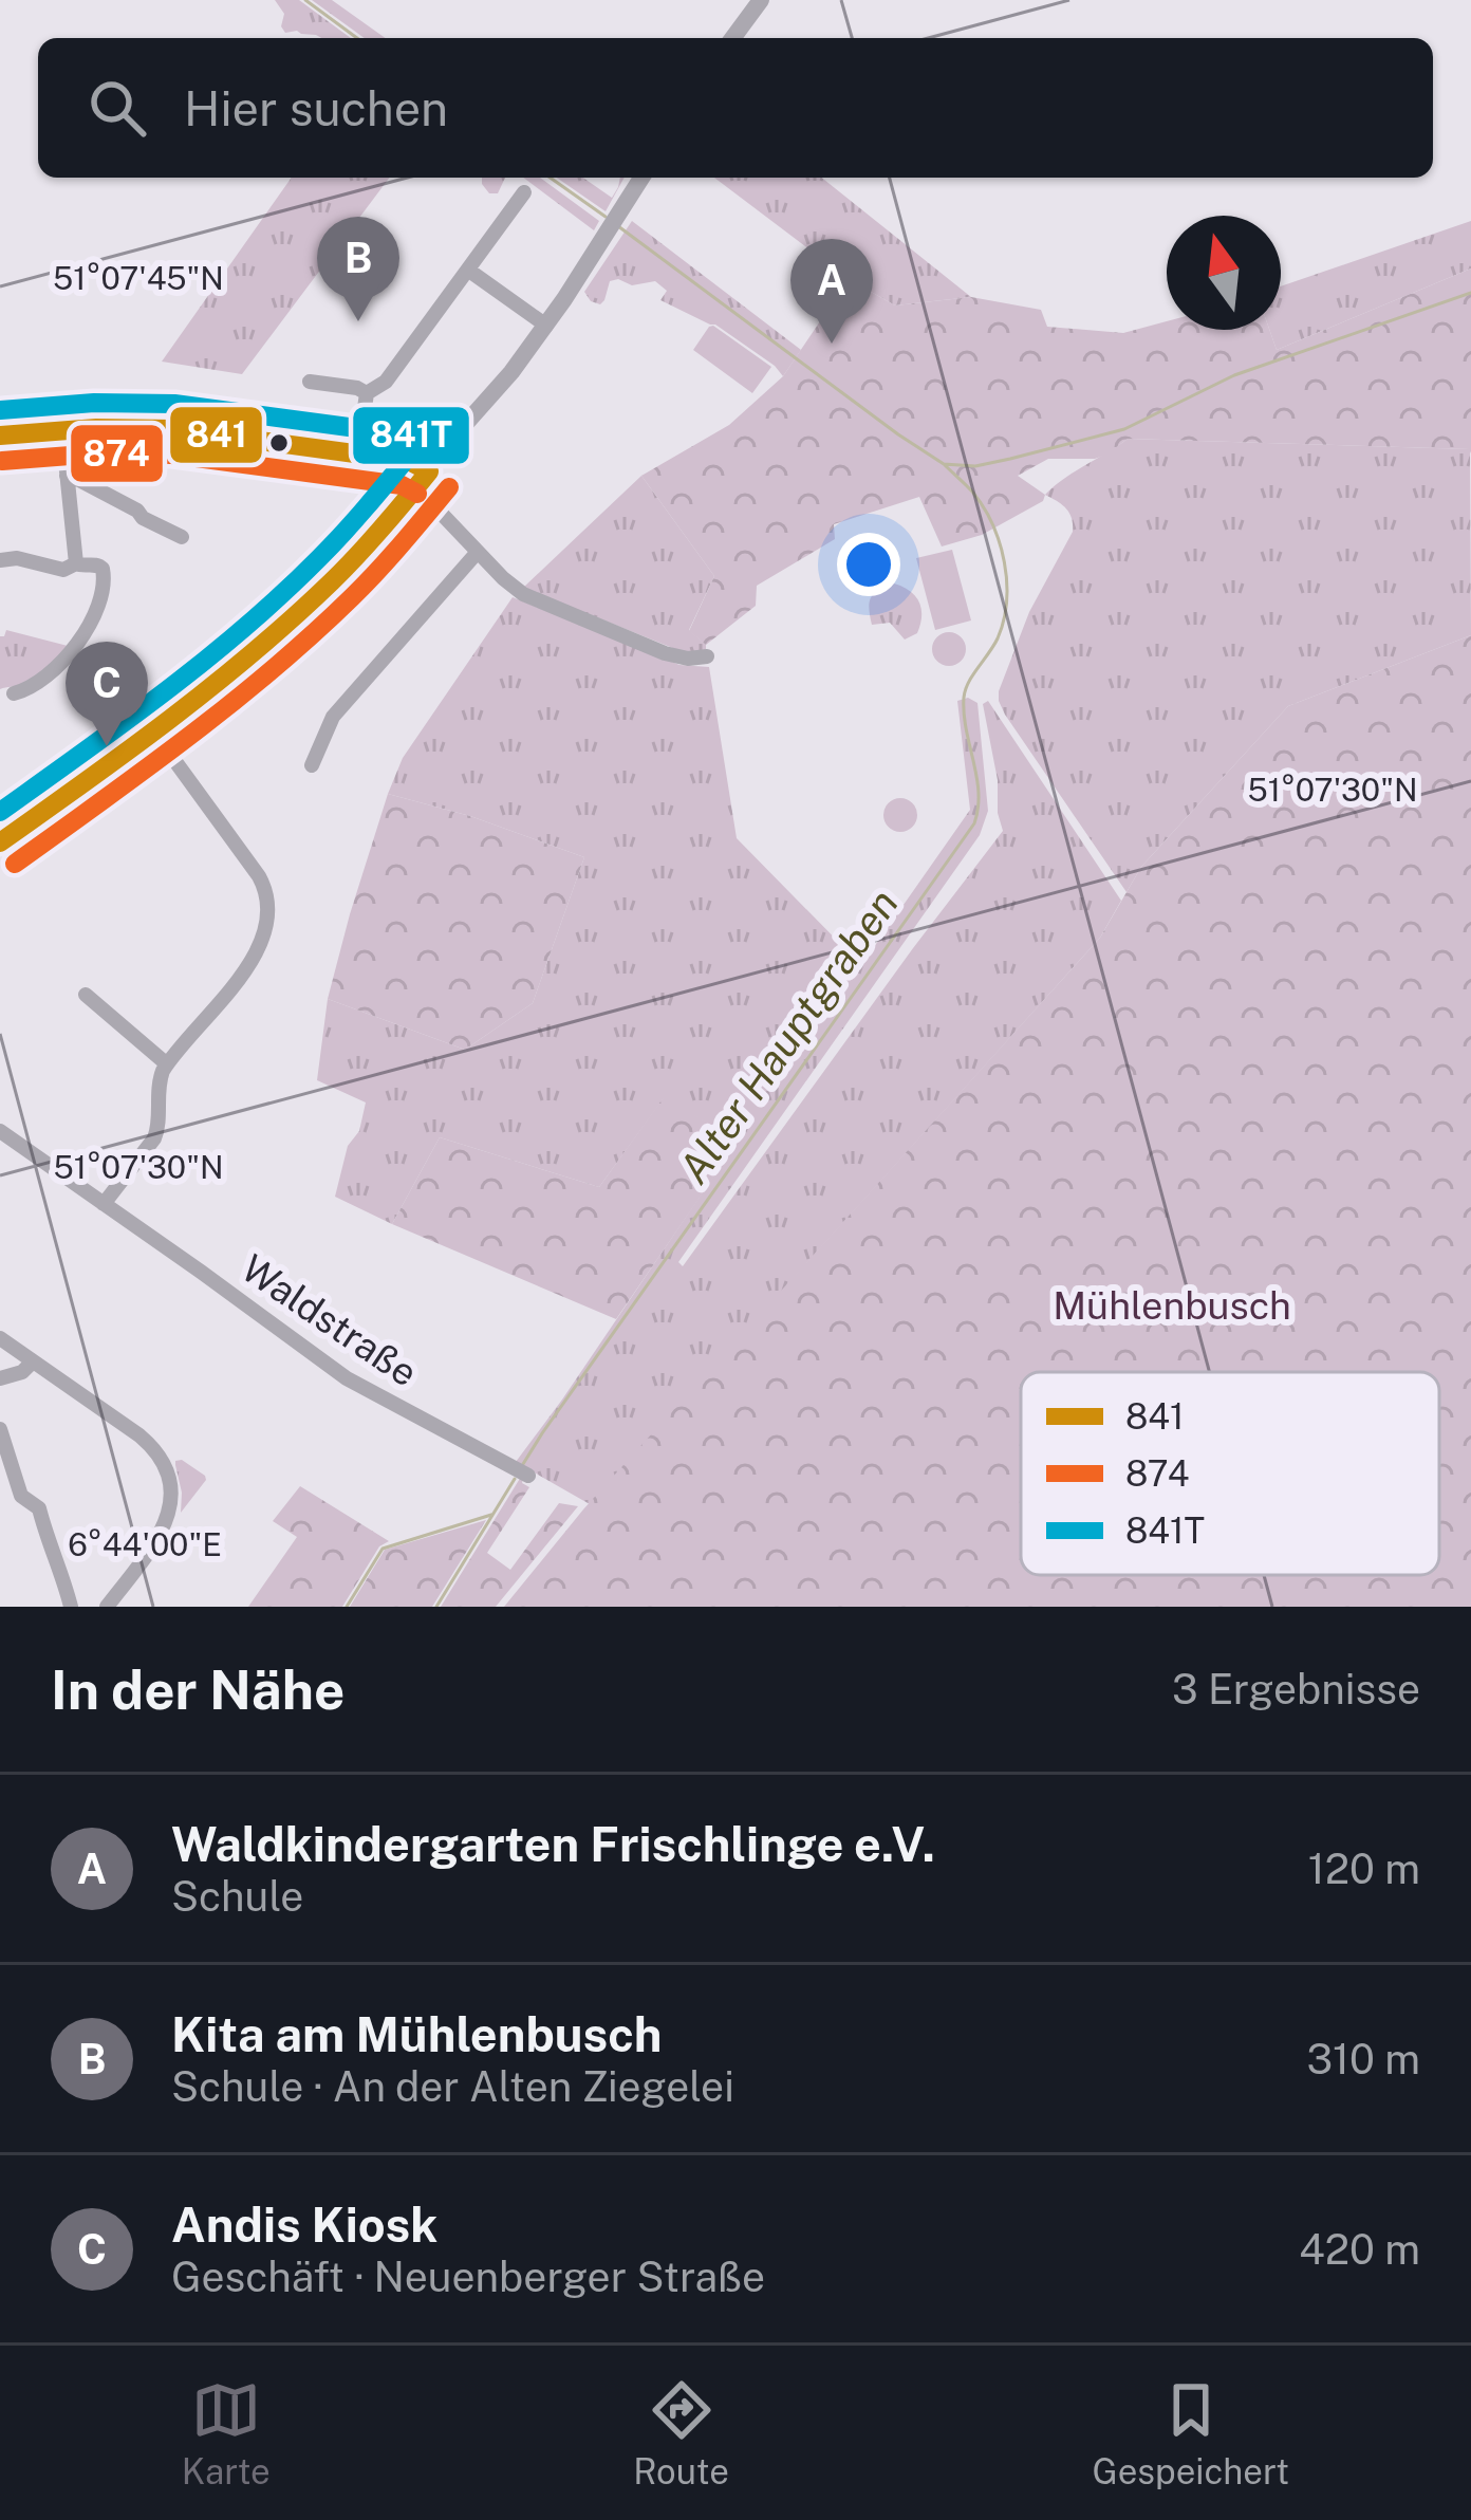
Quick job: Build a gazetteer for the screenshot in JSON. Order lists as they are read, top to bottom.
{
  "streets": {
    "street": ["Waldstraße"]
  },
  "water": ["Alter Hauptgraben"],
  "parks": ["Mühlenbusch"],
  "lines": ["transit line 841T", "transit line 841", "transit line 874"],
  "legend": ["841", "874", "841T"],
  "north": "top",
  "page": {
    "search": "Hier suchen",
    "pins": ["B", "A", "C"],
    "heading": ["In der Nähe", "3 Ergebnisse"],
    "list": [
      {
        "mark": "A",
        "name": "Waldkindergarten Frischlinge e.V.",
        "note": "Schule",
        "value": "120 m"
      },
      {
        "mark": "B",
        "name": "Kita am Mühlenbusch",
        "note": "Schule · An der Alten Ziegelei",
        "value": "310 m"
      },
      {
        "mark": "C",
        "name": "Andis Kiosk",
        "note": "Geschäft · Neuenberger Straße",
        "value": "420 m"
      }
    ],
    "nav": ["Karte", "Route", "Gespeichert"]
  },
  "coordinates": ["51°07'45\"N", "51°07'30\"N", "6°44'00\"E"]
}
